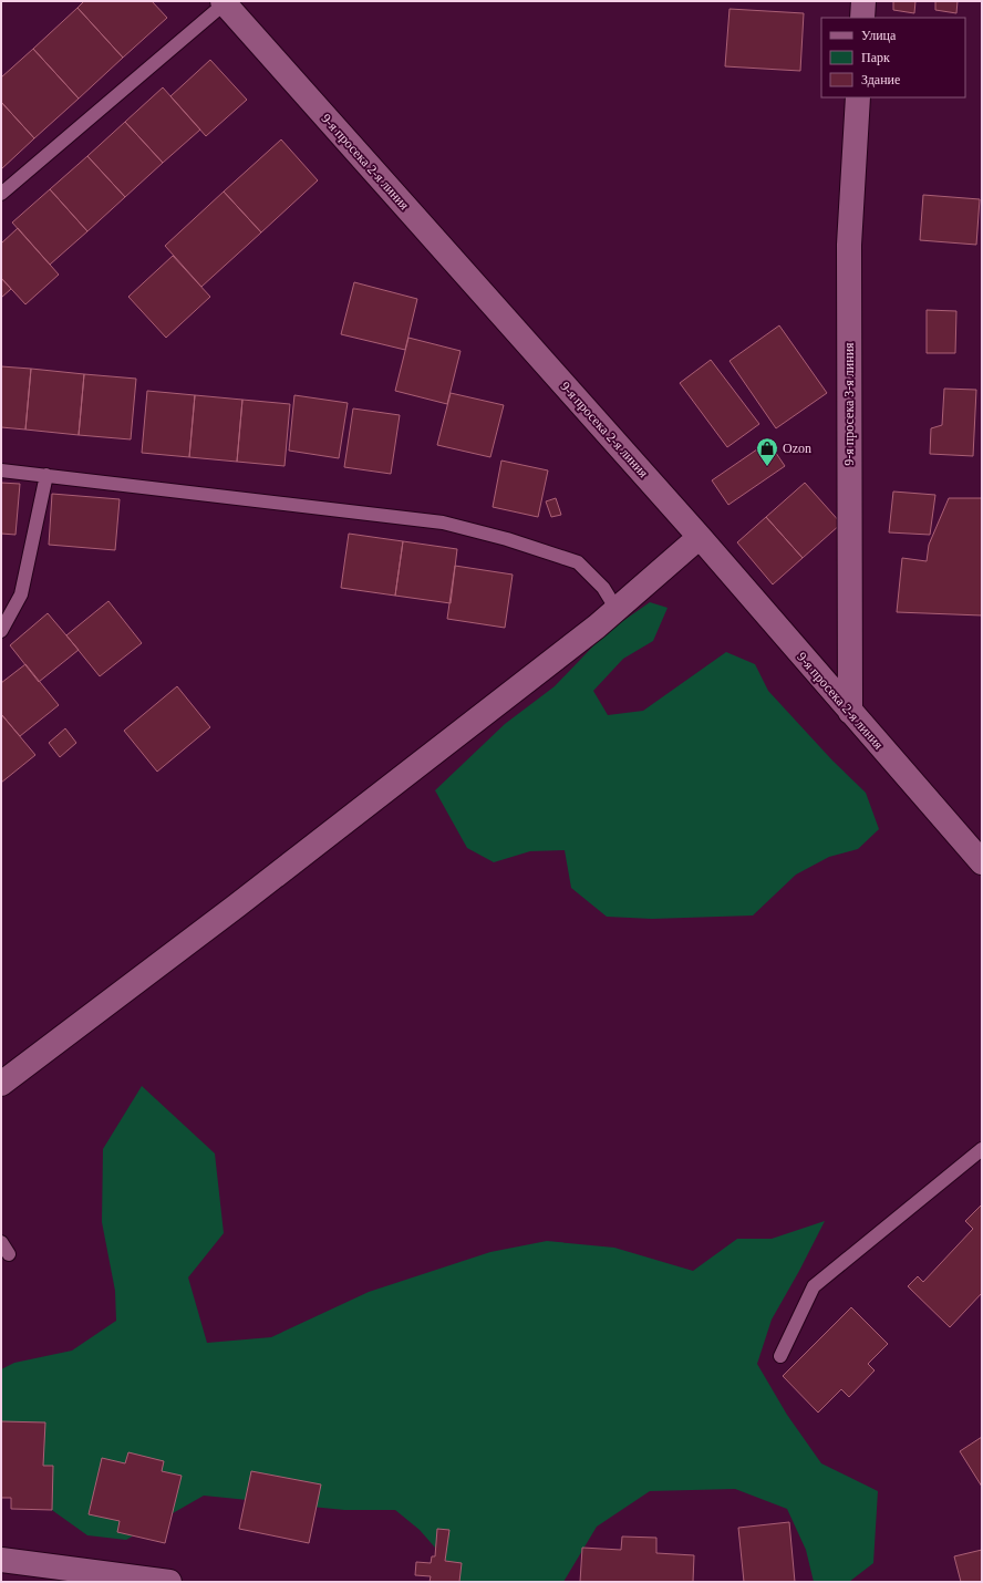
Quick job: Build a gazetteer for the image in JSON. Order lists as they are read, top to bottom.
{
  "streets": {
    "street": ["9-я просека 2-я линия", "9-я просека 3-я линия"]
  },
  "crossings": [
    ["9-я просека 2-я линия", "9-я просека 3-я линия"]
  ],
  "places": {
    "shop": ["Ozon"]
  },
  "legend": ["Улица", "Парк", "Здание"]
}
